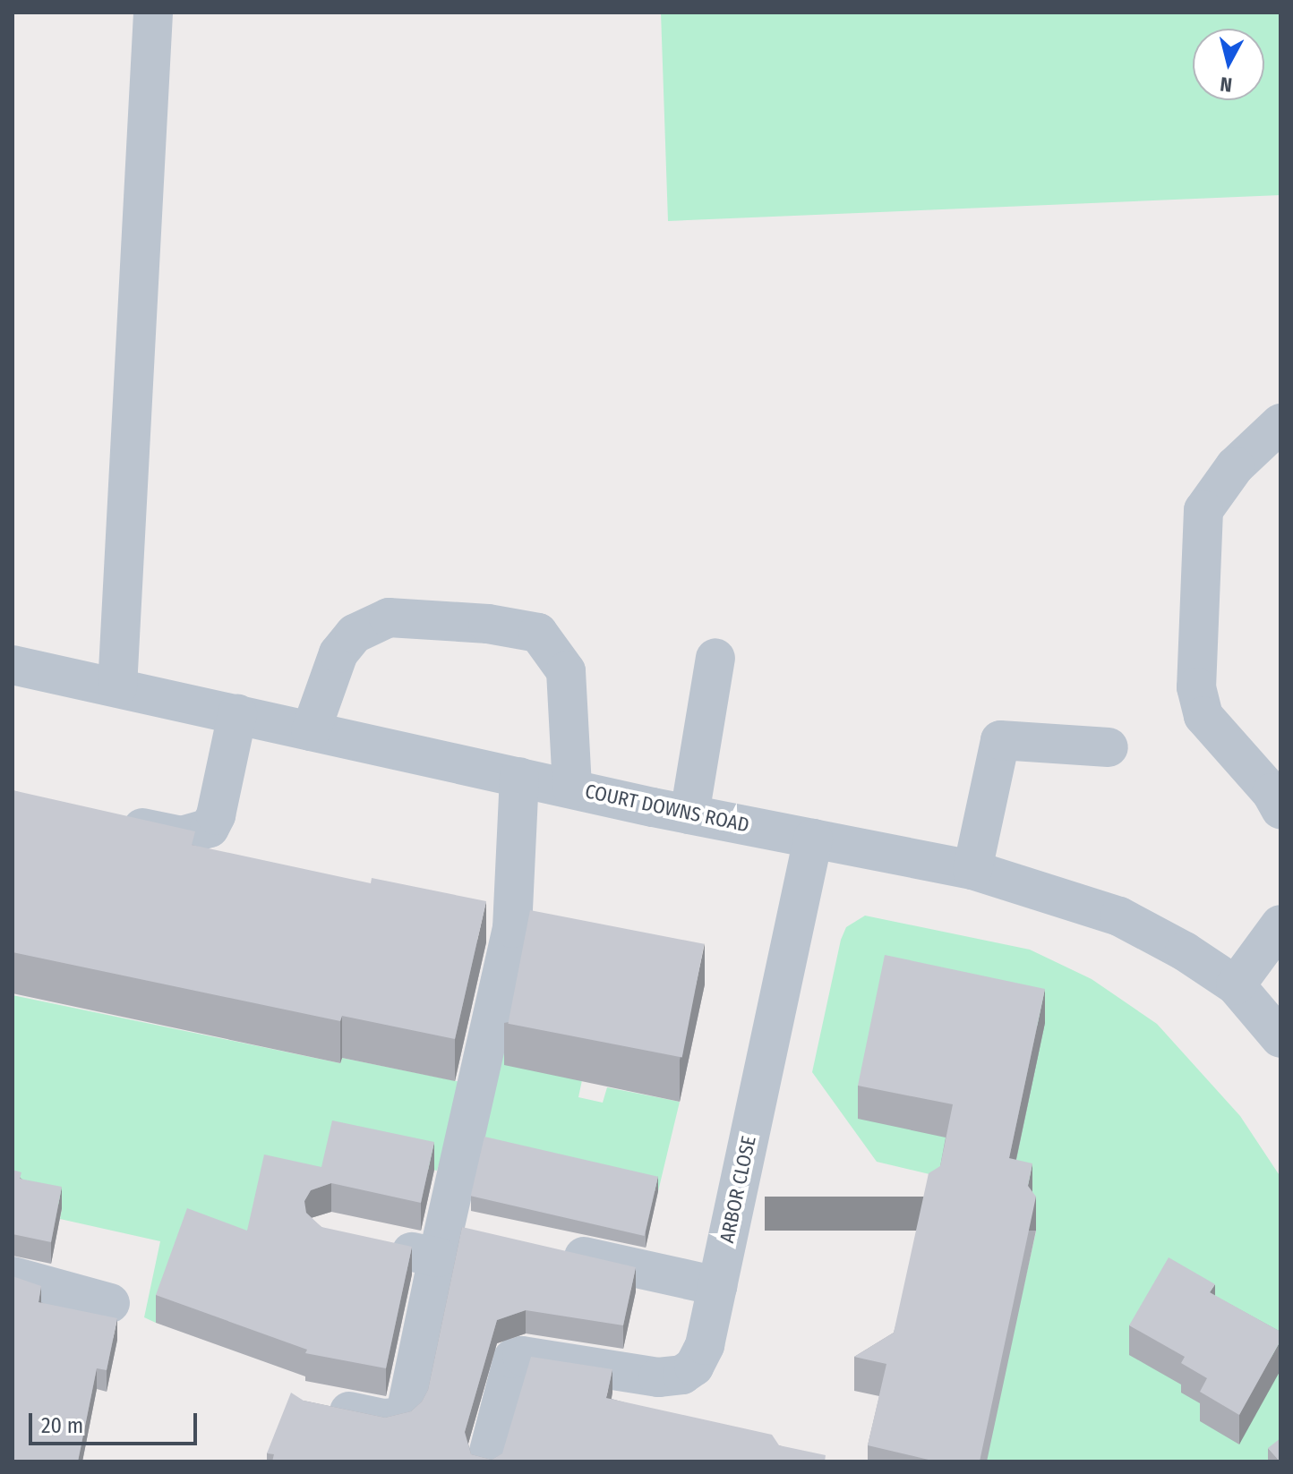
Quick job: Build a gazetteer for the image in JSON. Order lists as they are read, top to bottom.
{
  "streets": {
    "street": ["COURT DOWNS ROAD", "ARBOR CLOSE"]
  },
  "crossings": [
    ["COURT DOWNS ROAD", "ARBOR CLOSE"]
  ],
  "scale_bar": "20 m",
  "north": "bottom"
}
